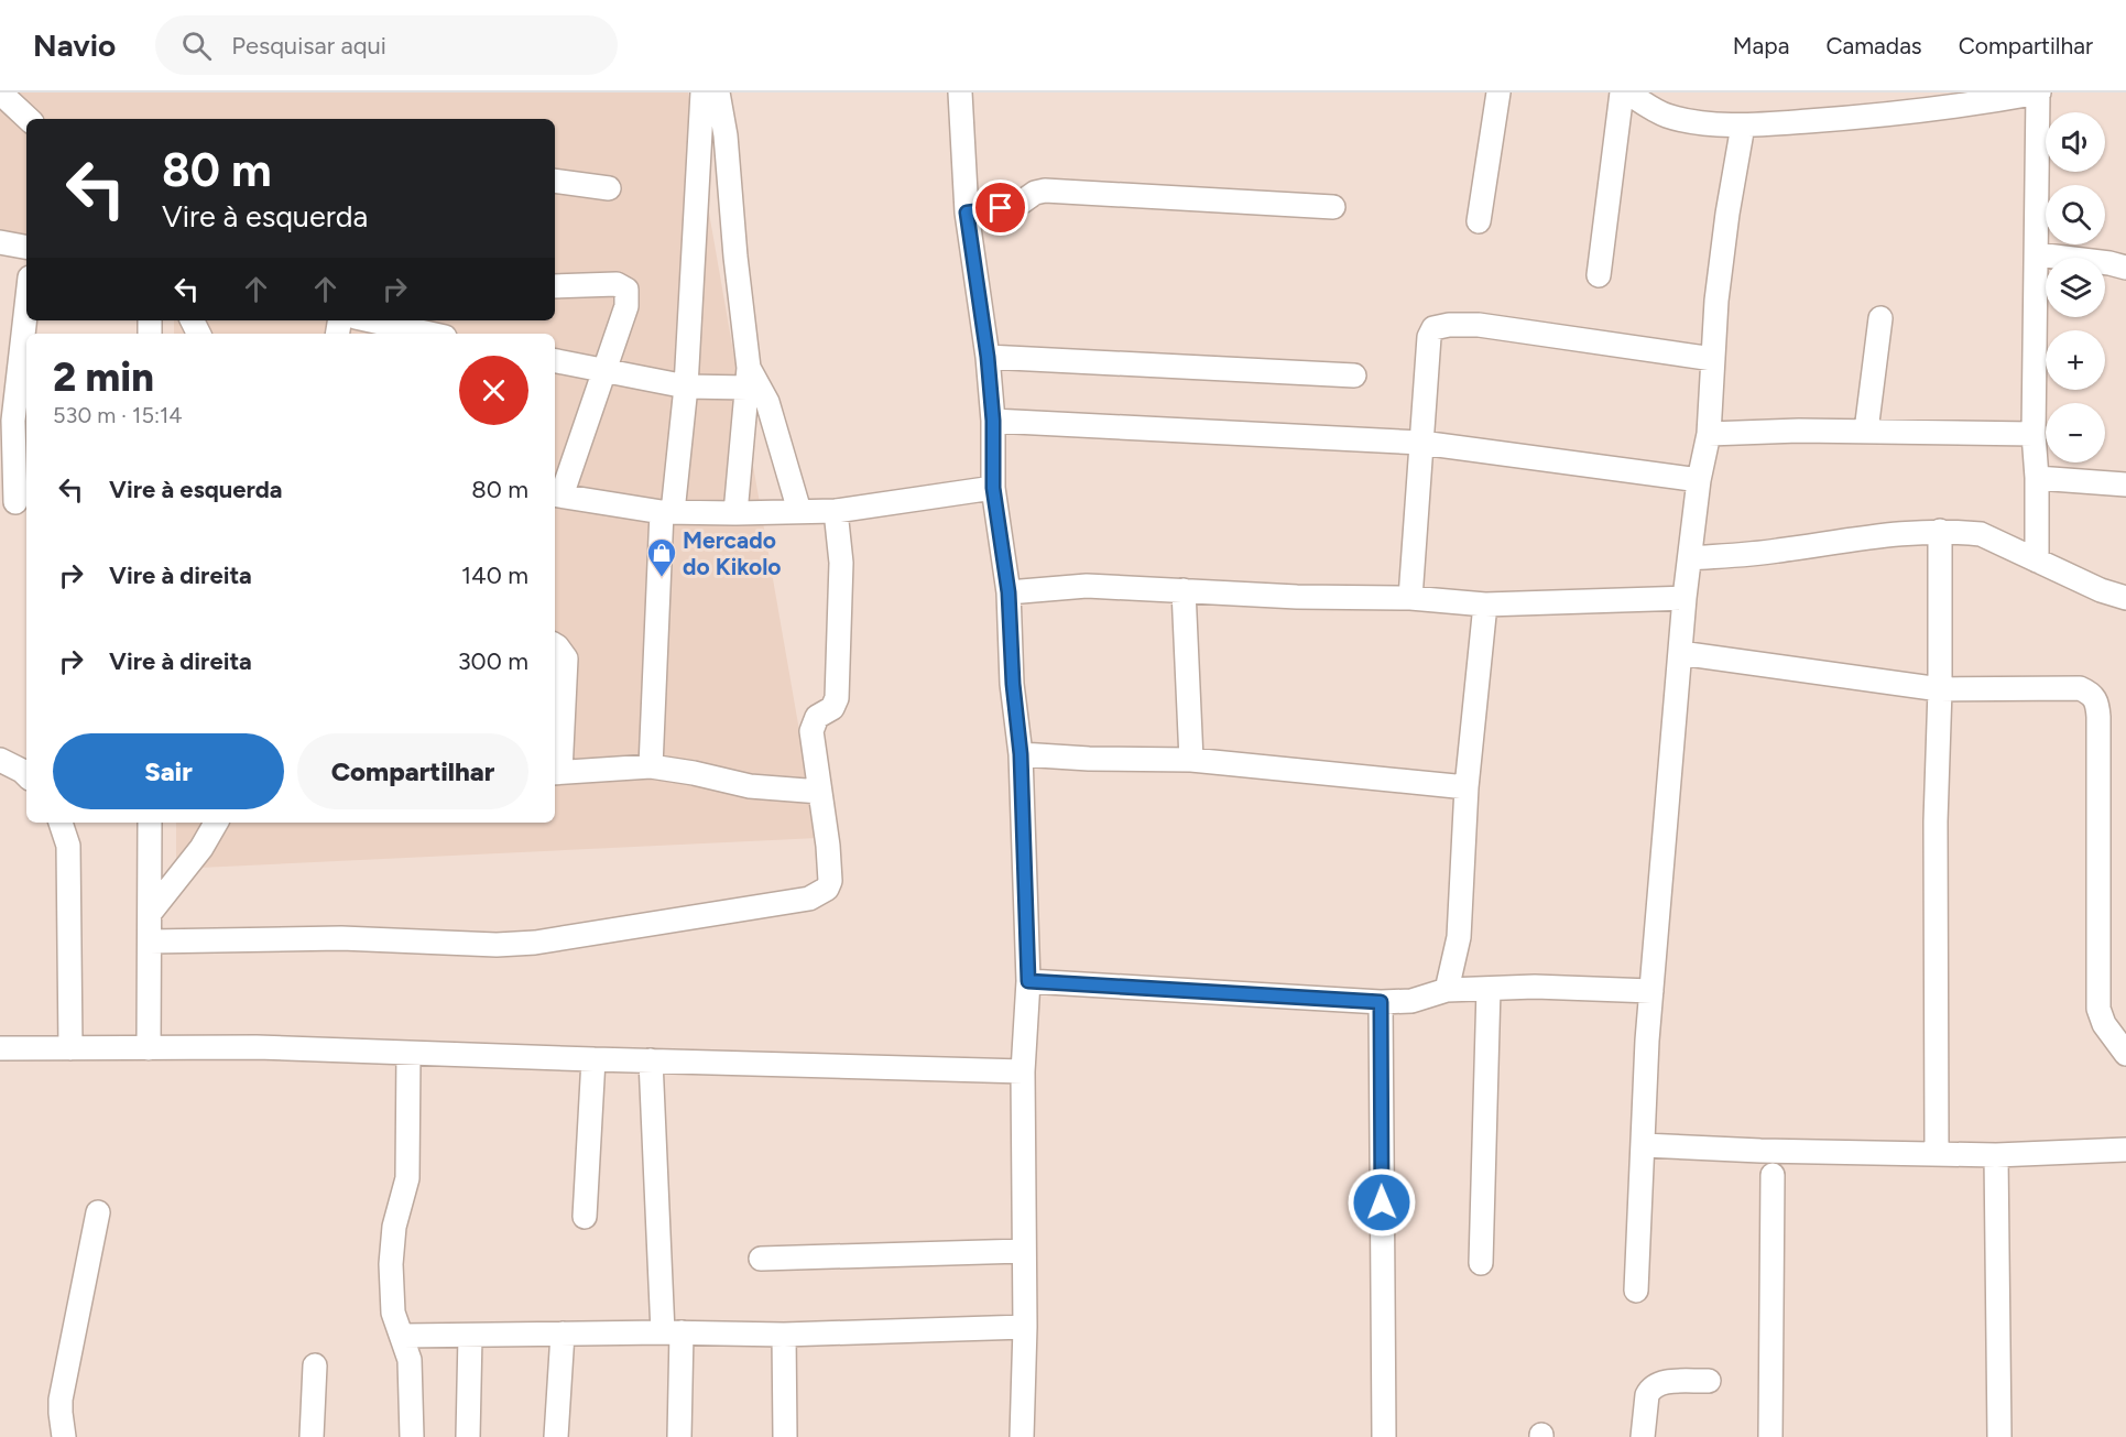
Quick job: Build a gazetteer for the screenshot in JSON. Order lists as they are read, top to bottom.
{
  "places": {
    "shop": ["Mercado do Kikolo"]
  },
  "page": {
    "header": "Navio",
    "search": "Pesquisar aqui",
    "nav": ["Mapa", "Camadas", "Compartilhar"],
    "map_buttons": ["+", "−"],
    "turn": ["80 m", "Vire à esquerda"],
    "heading": ["2 min", "530 m · 15:14"],
    "list": [
      {
        "name": "Vire à esquerda",
        "value": "80 m"
      },
      {
        "name": "Vire à direita",
        "value": "140 m"
      },
      {
        "name": "Vire à direita",
        "value": "300 m"
      }
    ],
    "buttons": ["Sair", "Compartilhar"]
  }
}
